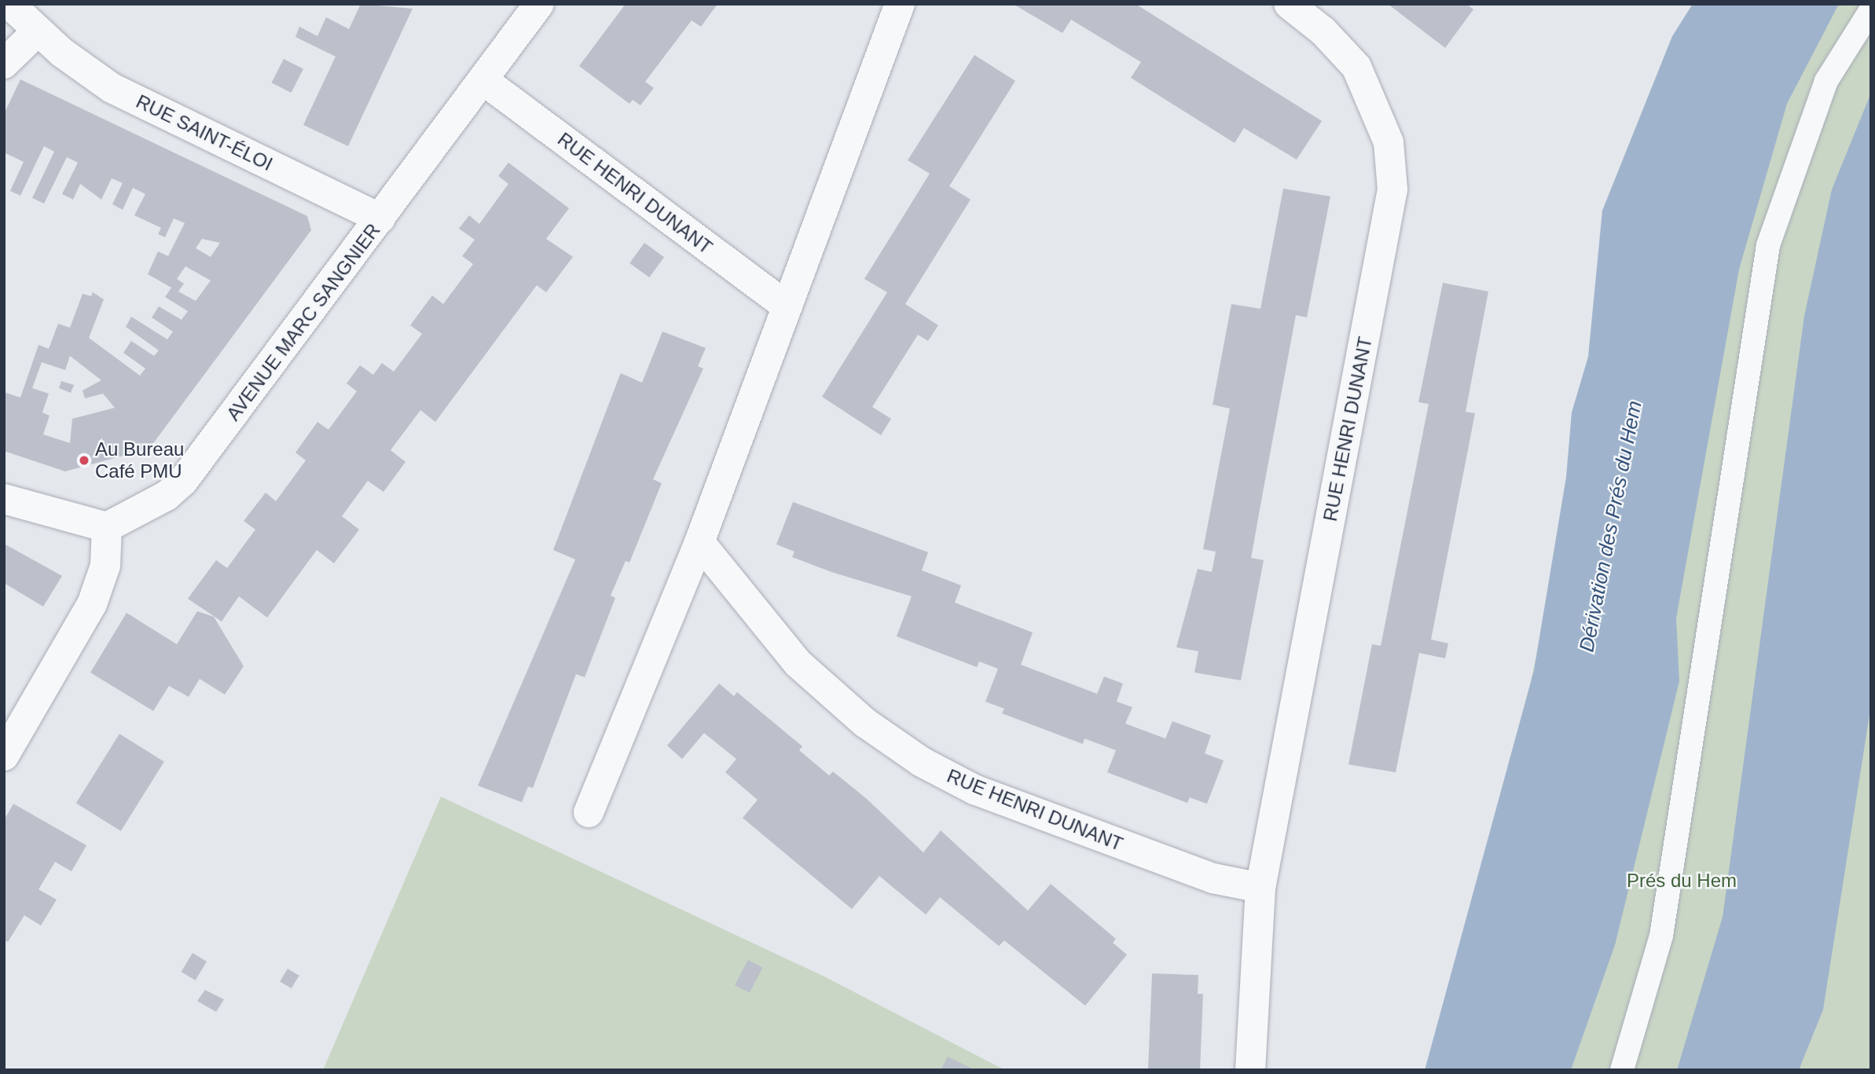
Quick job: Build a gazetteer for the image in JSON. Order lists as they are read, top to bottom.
{
  "streets": {
    "street": ["RUE SAINT-ÉLOI", "RUE HENRI DUNANT", "AVENUE MARC SANGNIER"]
  },
  "crossings": [
    ["RUE SAINT-ÉLOI", "AVENUE MARC SANGNIER"],
    ["RUE HENRI DUNANT", "AVENUE MARC SANGNIER"]
  ],
  "water": ["Dérivation des Prés du Hem"],
  "parks": ["Prés du Hem"],
  "places": ["Au Bureau Café PMU"]
}
